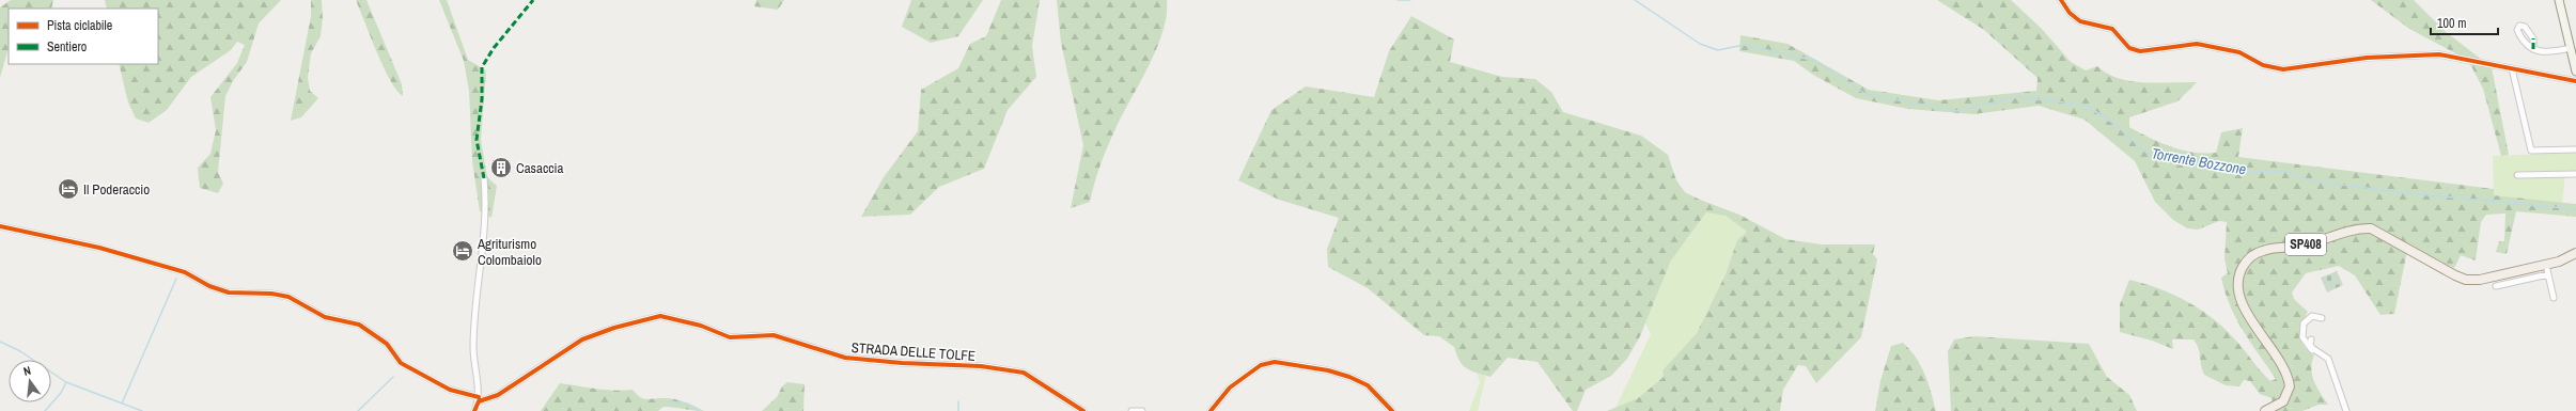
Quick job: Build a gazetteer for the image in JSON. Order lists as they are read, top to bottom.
{
  "streets": {
    "main road": ["SP408"],
    "street": ["STRADA DELLE TOLFE"]
  },
  "water": ["Torrente Bozzone"],
  "places": {
    "building": ["Casaccia"],
    "hotel": ["Il Poderaccio", "Agriturismo Colombaiolo"]
  },
  "legend": ["Pista ciclabile", "Sentiero"],
  "scale_bar": "100 m",
  "north": "top"
}
